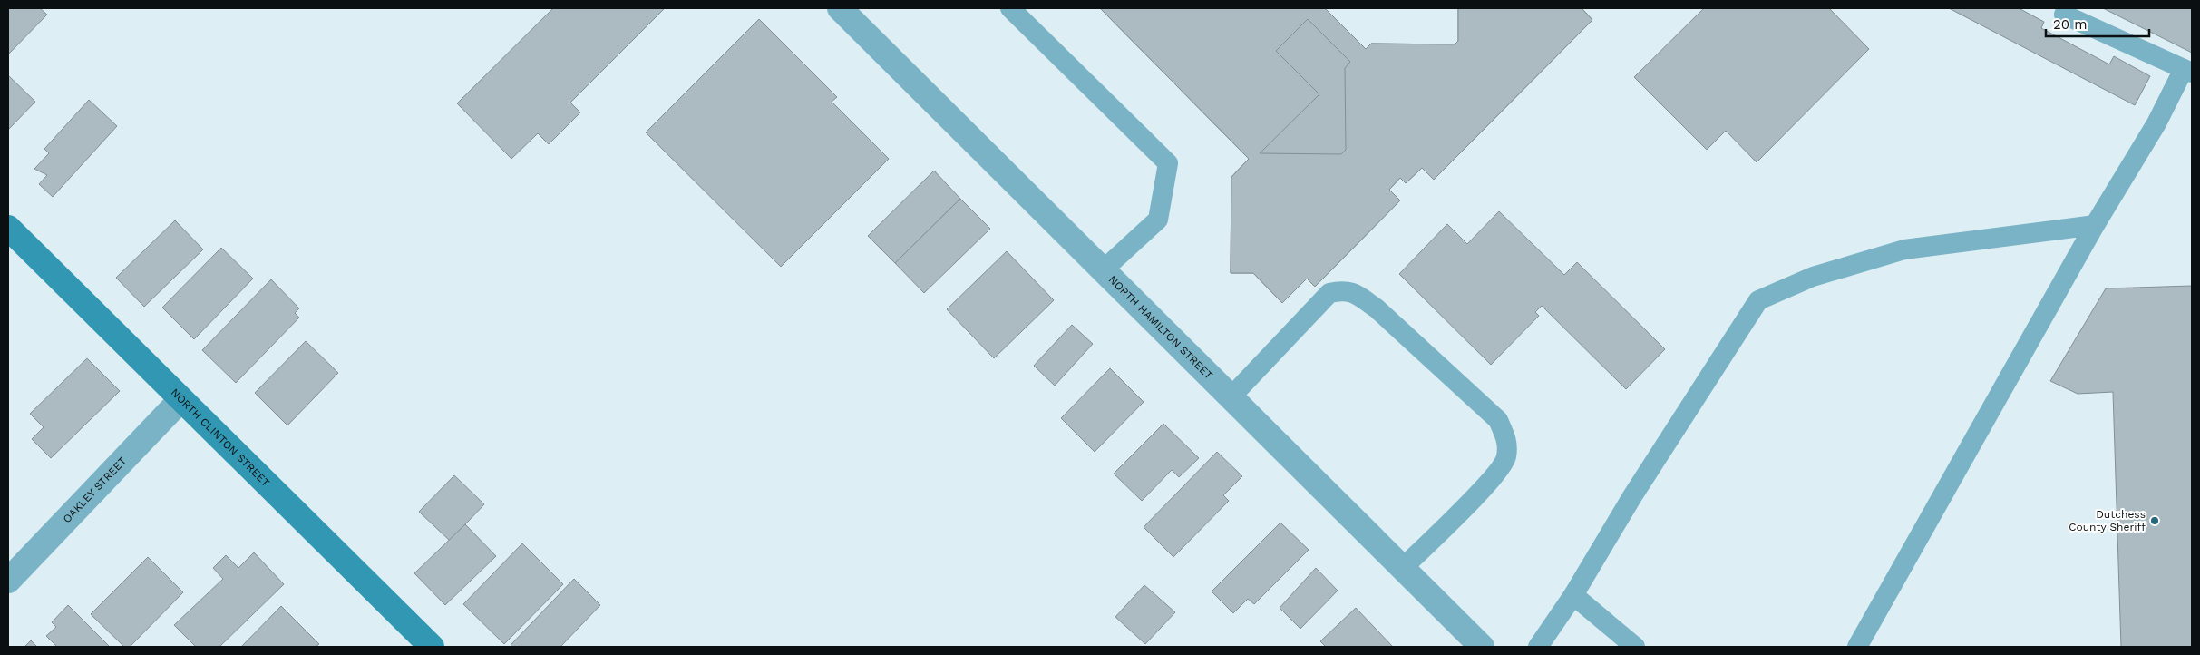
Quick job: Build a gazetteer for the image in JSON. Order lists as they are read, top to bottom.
{
  "streets": {
    "street": ["NORTH HAMILTON STREET", "NORTH CLINTON STREET", "OAKLEY STREET"]
  },
  "crossings": [
    ["NORTH CLINTON STREET", "OAKLEY STREET"]
  ],
  "places": ["Dutchess County Sheriff"],
  "scale_bar": "20 m"
}
